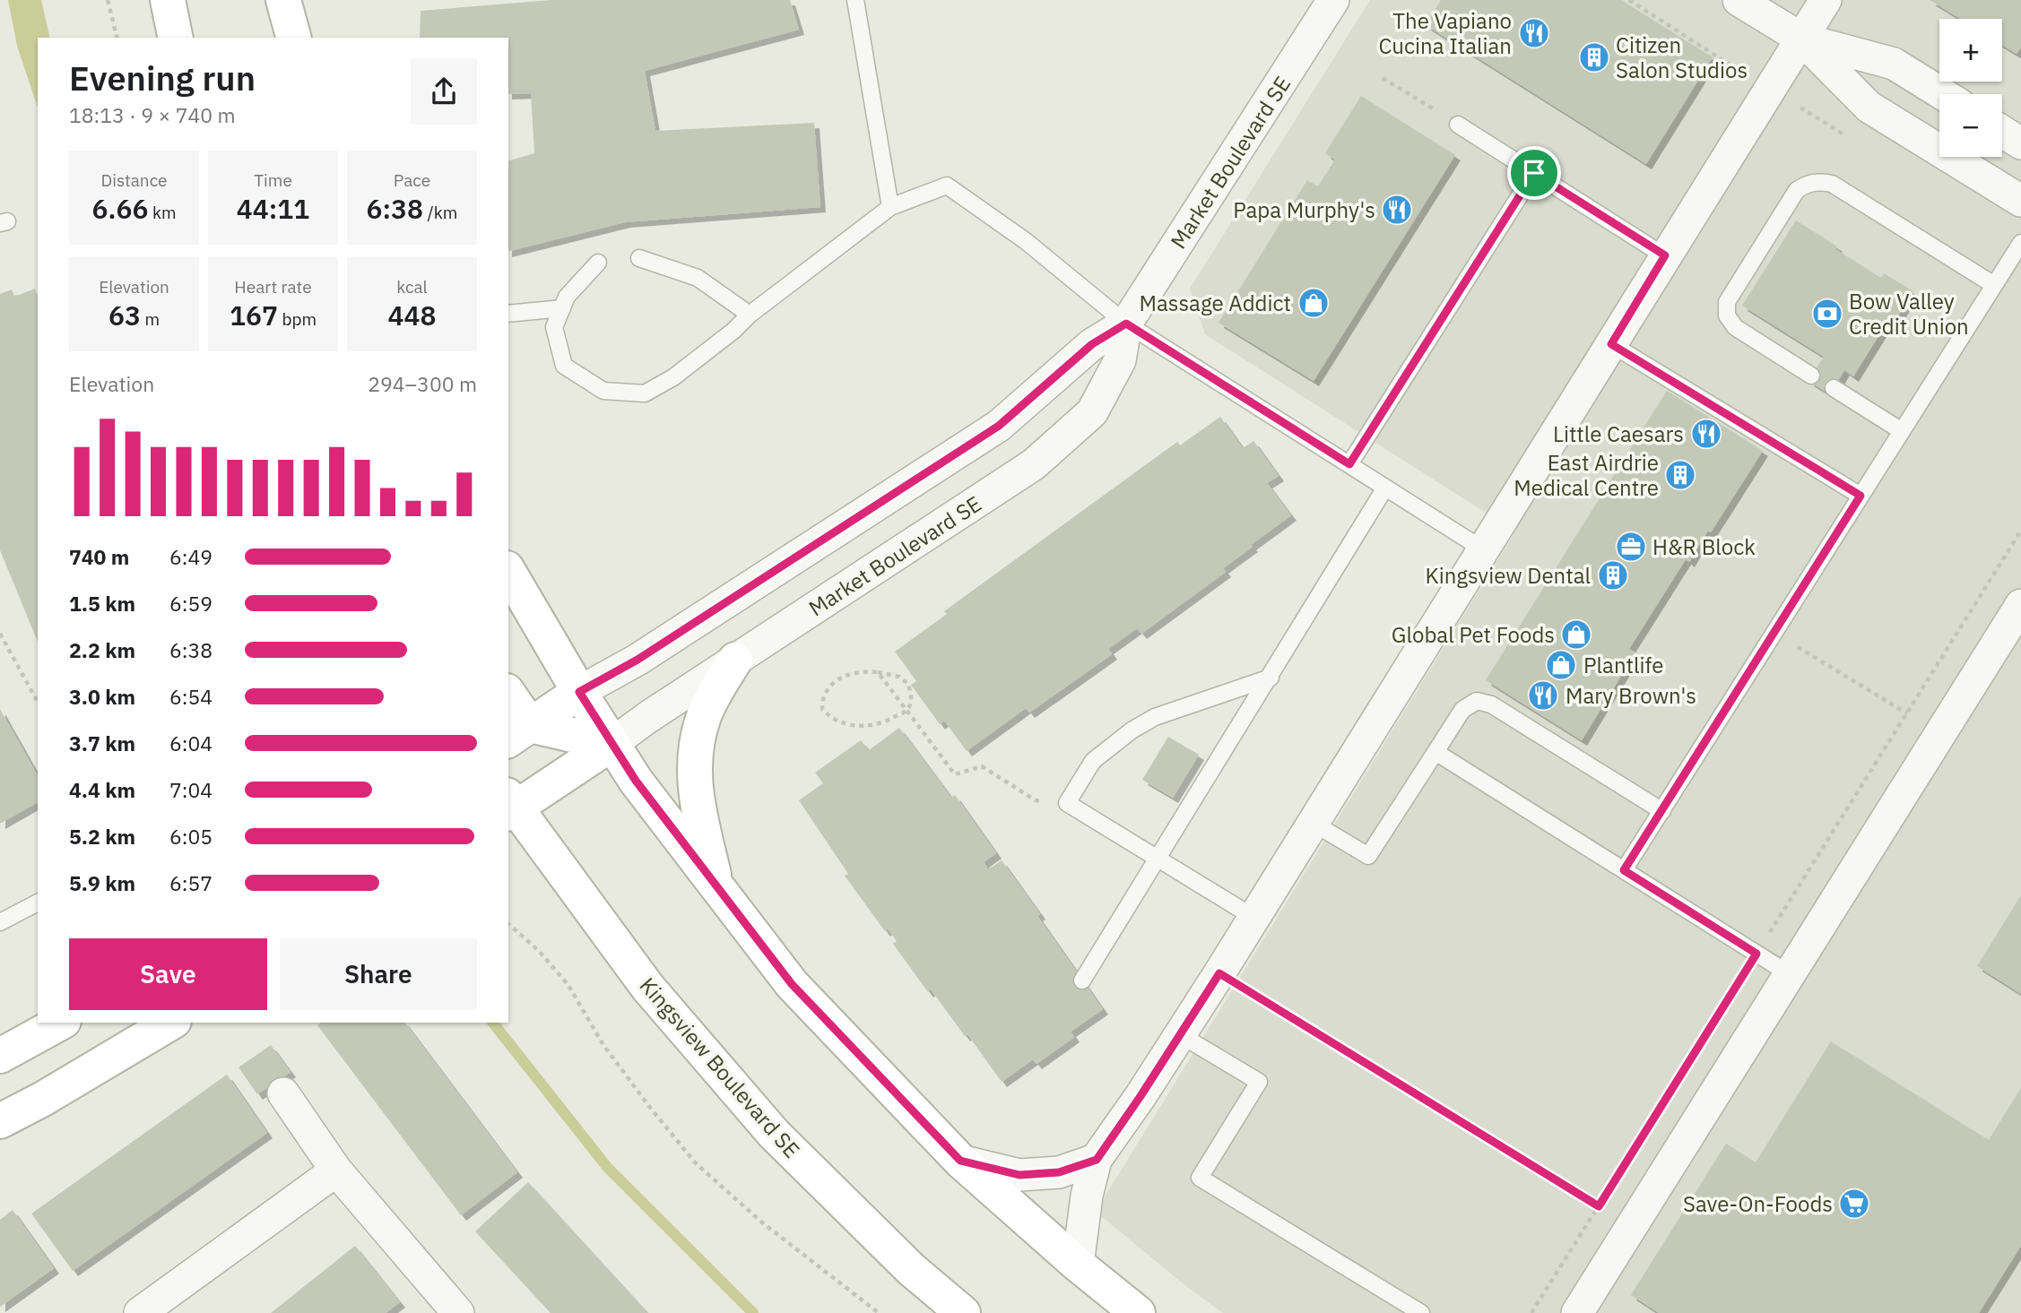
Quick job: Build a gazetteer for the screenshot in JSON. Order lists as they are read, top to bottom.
{
  "streets": {
    "main road": ["Kingsview Boulevard SE"],
    "street": ["Market Boulevard SE"]
  },
  "places": {
    "restaurant": [
      "The Vapiano Cucina Italian",
      "Papa Murphy's",
      "Little Caesars",
      "Mary Brown's"
    ],
    "building": ["Citizen Salon Studios", "East Airdrie Medical Centre", "Kingsview Dental"],
    "shop": ["Massage Addict", "Global Pet Foods", "Plantlife"],
    "bank": ["Bow Valley Credit Union"],
    "office": ["H&R Block"],
    "supermarket": ["Save-On-Foods"]
  },
  "page": {
    "map_buttons": ["+", "−"],
    "heading": ["Evening run", "18:13 · 9 × 740 m"],
    "stats": [
      ["Distance", "6.66 km"],
      ["Time", "44:11"],
      ["Pace", "6:38 /km"],
      ["Elevation", "63 m"],
      ["Heart rate", "167 bpm"],
      ["kcal", "448"]
    ],
    "chart": ["Elevation", "294–300 m"],
    "list": [
      {
        "name": "740 m",
        "note": "6:49"
      },
      {
        "name": "1.5 km",
        "note": "6:59"
      },
      {
        "name": "2.2 km",
        "note": "6:38"
      },
      {
        "name": "3.0 km",
        "note": "6:54"
      },
      {
        "name": "3.7 km",
        "note": "6:04"
      },
      {
        "name": "4.4 km",
        "note": "7:04"
      },
      {
        "name": "5.2 km",
        "note": "6:05"
      },
      {
        "name": "5.9 km",
        "note": "6:57"
      }
    ],
    "buttons": ["Save", "Share"]
  }
}
